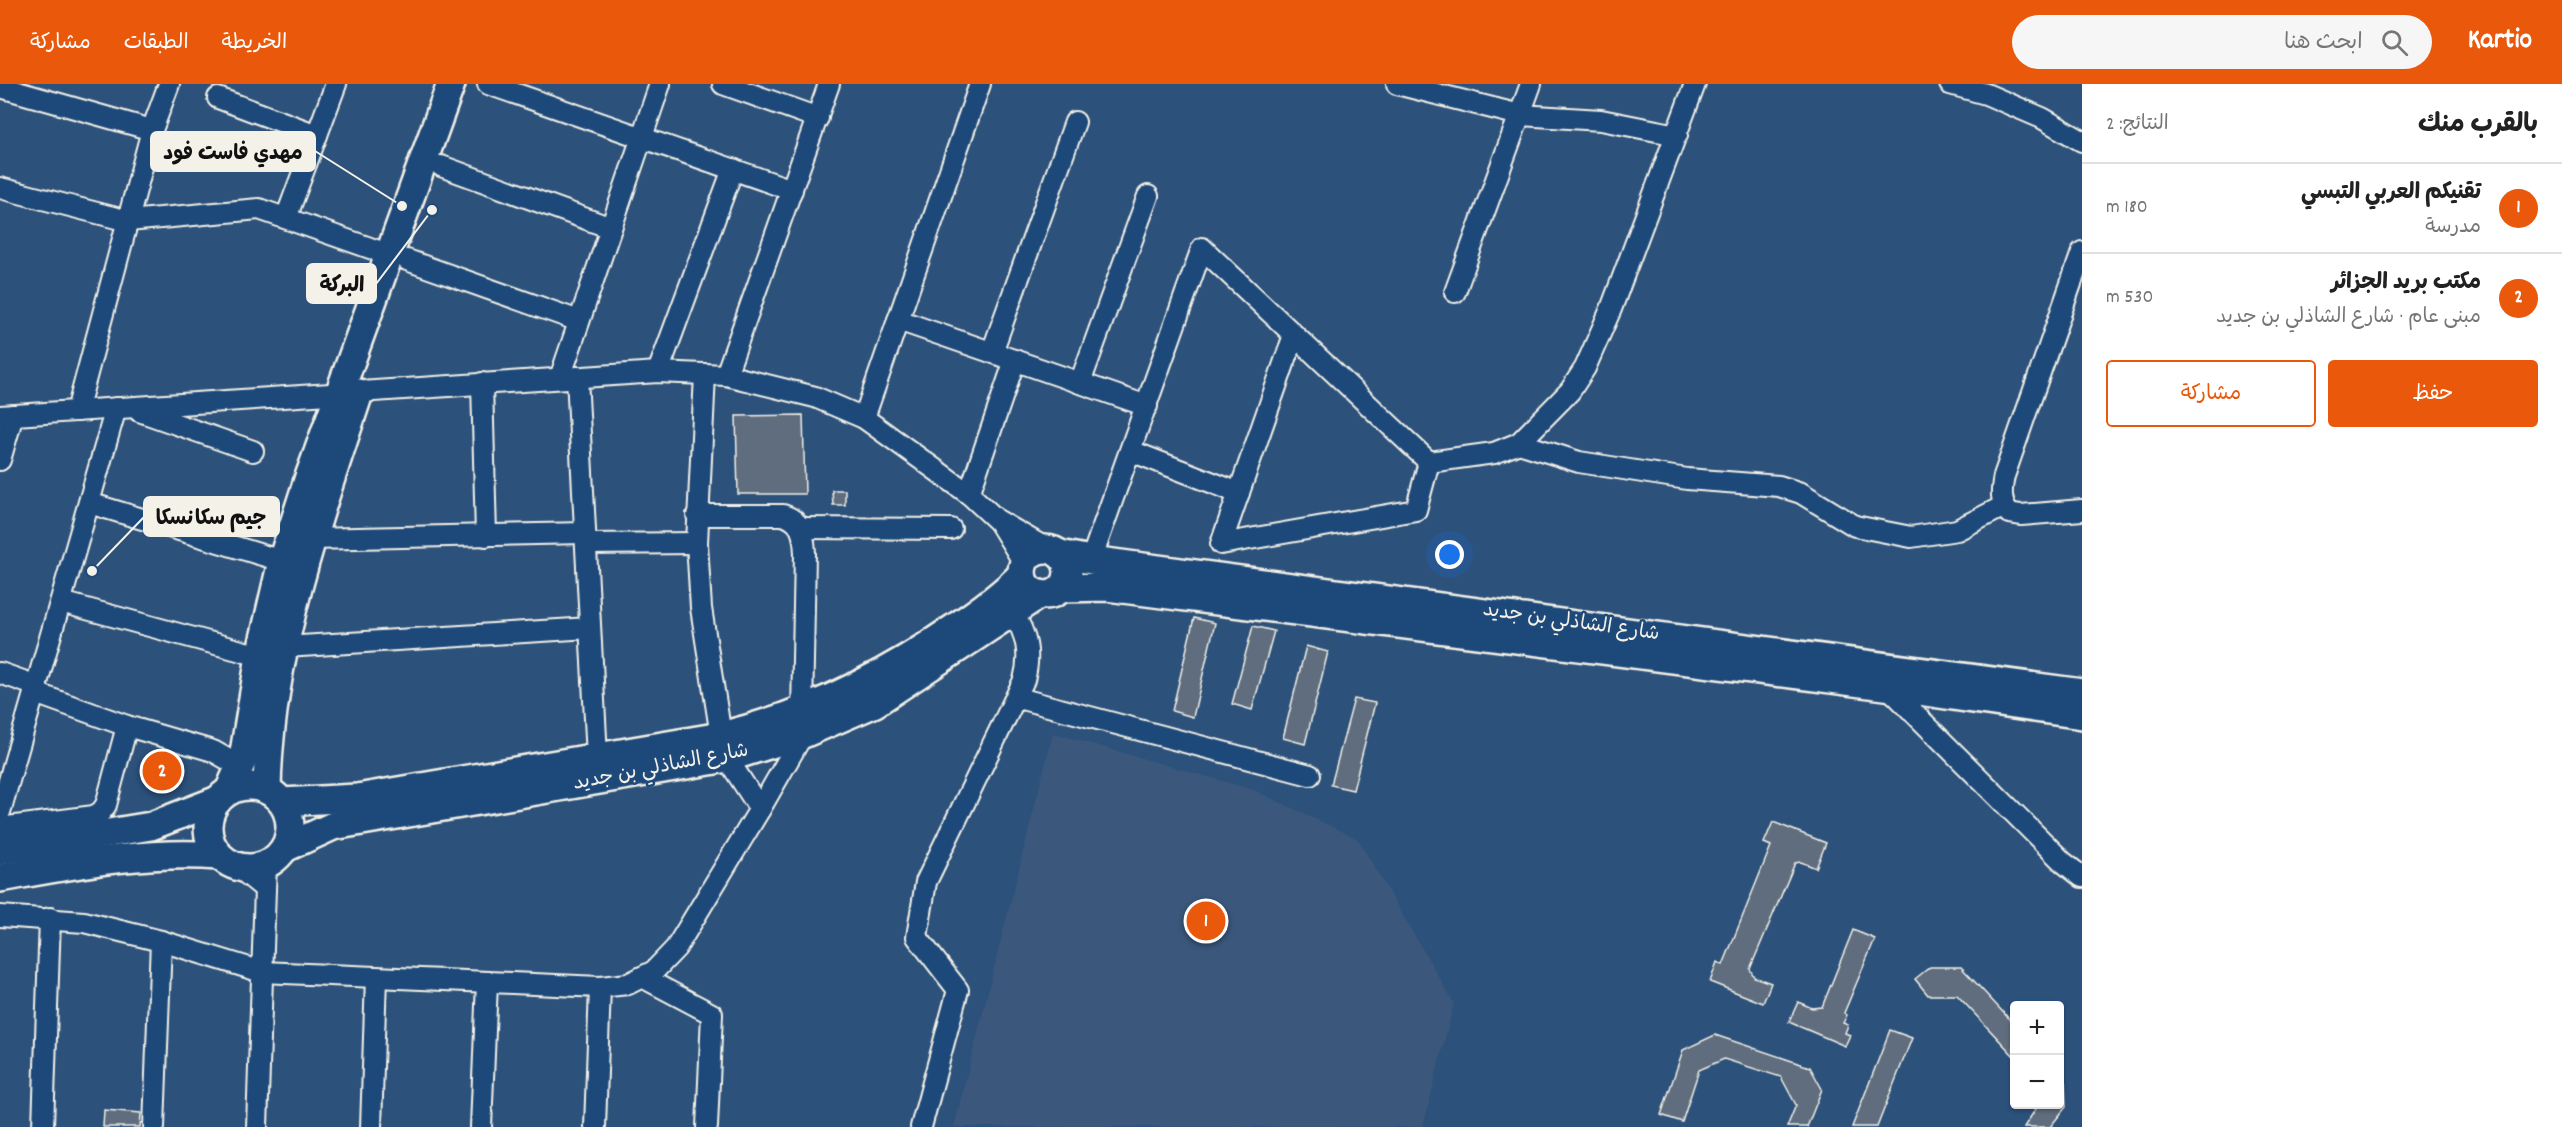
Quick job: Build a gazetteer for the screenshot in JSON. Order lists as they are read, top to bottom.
{
  "streets": {
    "main road": ["شارع الشاذلي بن جديد"]
  },
  "places": ["مهدي فاست فود", "البركة", "جيم سكانسكا"],
  "page": {
    "header": "Kartio",
    "search": "ابحث هنا",
    "nav": ["الخريطة", "الطبقات", "مشاركة"],
    "heading": ["بالقرب منك", "النتائج: 2"],
    "list": [
      {
        "mark": "1",
        "name": "تقنيكم العربي التبسي",
        "note": "مدرسة",
        "value": "180 m"
      },
      {
        "mark": "2",
        "name": "مكتب بريد الجزائر",
        "note": "مبنى عام · شارع الشاذلي بن جديد",
        "value": "530 m"
      }
    ],
    "buttons": ["حفظ", "مشاركة"],
    "pins": ["2", "1"],
    "map_buttons": ["+", "−"]
  }
}
